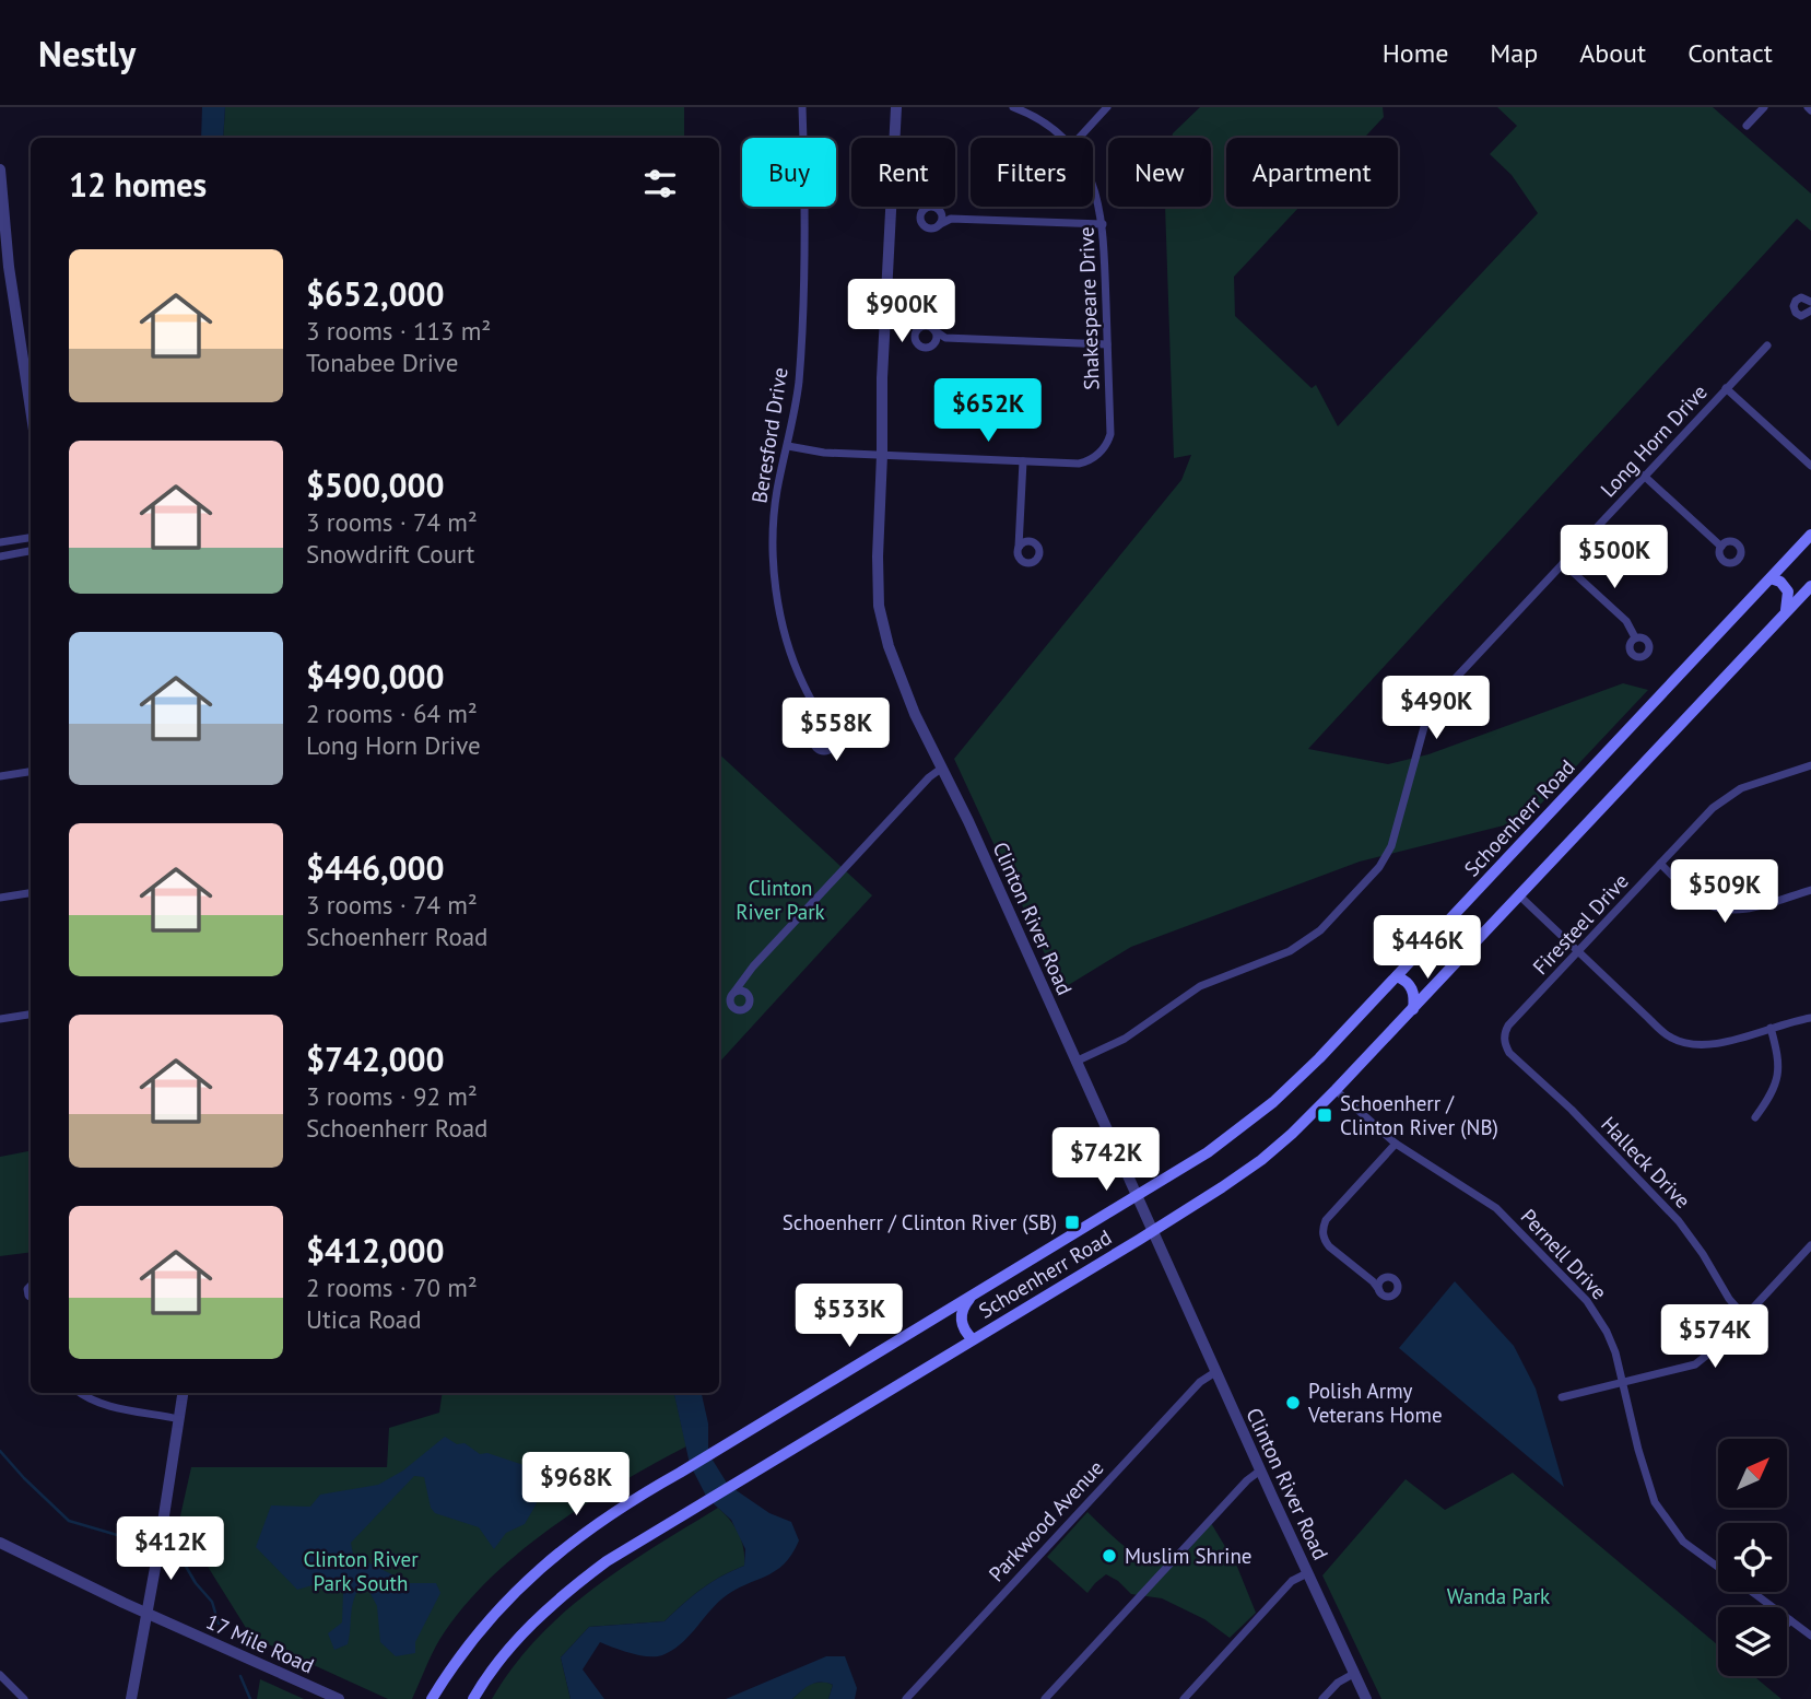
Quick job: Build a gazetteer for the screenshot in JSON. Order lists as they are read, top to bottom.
{
  "streets": {
    "main road": ["Schoenherr Road"],
    "street": [
      "Shakespeare Drive",
      "Beresford Drive",
      "Long Horn Drive",
      "Clinton River Road",
      "Firesteel Drive",
      "Halleck Drive",
      "Pernell Drive",
      "Parkwood Avenue",
      "17 Mile Road"
    ]
  },
  "crossings": [
    ["Long Horn Drive", "Clinton River Road"],
    ["Schoenherr Road", "Clinton River Road"],
    ["Schoenherr Road", "Pernell Drive"],
    ["Clinton River Road", "Parkwood Avenue"],
    ["Firesteel Drive", "Halleck Drive"]
  ],
  "parks": ["Clinton River Park", "Clinton River Park South", "Wanda Park"],
  "places": {
    "transit": ["Schoenherr / Clinton River (NB)", "Schoenherr / Clinton River (SB)"],
    "other": ["Polish Army Veterans Home", "Muslim Shrine"]
  },
  "north": "top right",
  "page": {
    "header": "Nestly",
    "nav": [
      "Home",
      "Map",
      "About",
      "Contact"
    ],
    "chip": [
      "Buy",
      "Rent",
      "Filters",
      "New",
      "Apartment"
    ],
    "heading": "12 homes",
    "list": [
      {
        "name": "$652,000",
        "note": "3 rooms · 113 m² · Tonabee Drive"
      },
      {
        "name": "$500,000",
        "note": "3 rooms · 74 m² · Snowdrift Court"
      },
      {
        "name": "$490,000",
        "note": "2 rooms · 64 m² · Long Horn Drive"
      },
      {
        "name": "$446,000",
        "note": "3 rooms · 74 m² · Schoenherr Road"
      },
      {
        "name": "$742,000",
        "note": "3 rooms · 92 m² · Schoenherr Road"
      },
      {
        "name": "$412,000",
        "note": "2 rooms · 70 m² · Utica Road"
      }
    ],
    "price": [
      "$900K",
      "$652K",
      "$500K",
      "$490K",
      "$558K",
      "$509K",
      "$446K",
      "$742K",
      "$533K",
      "$574K",
      "$968K",
      "$412K"
    ]
  }
}
